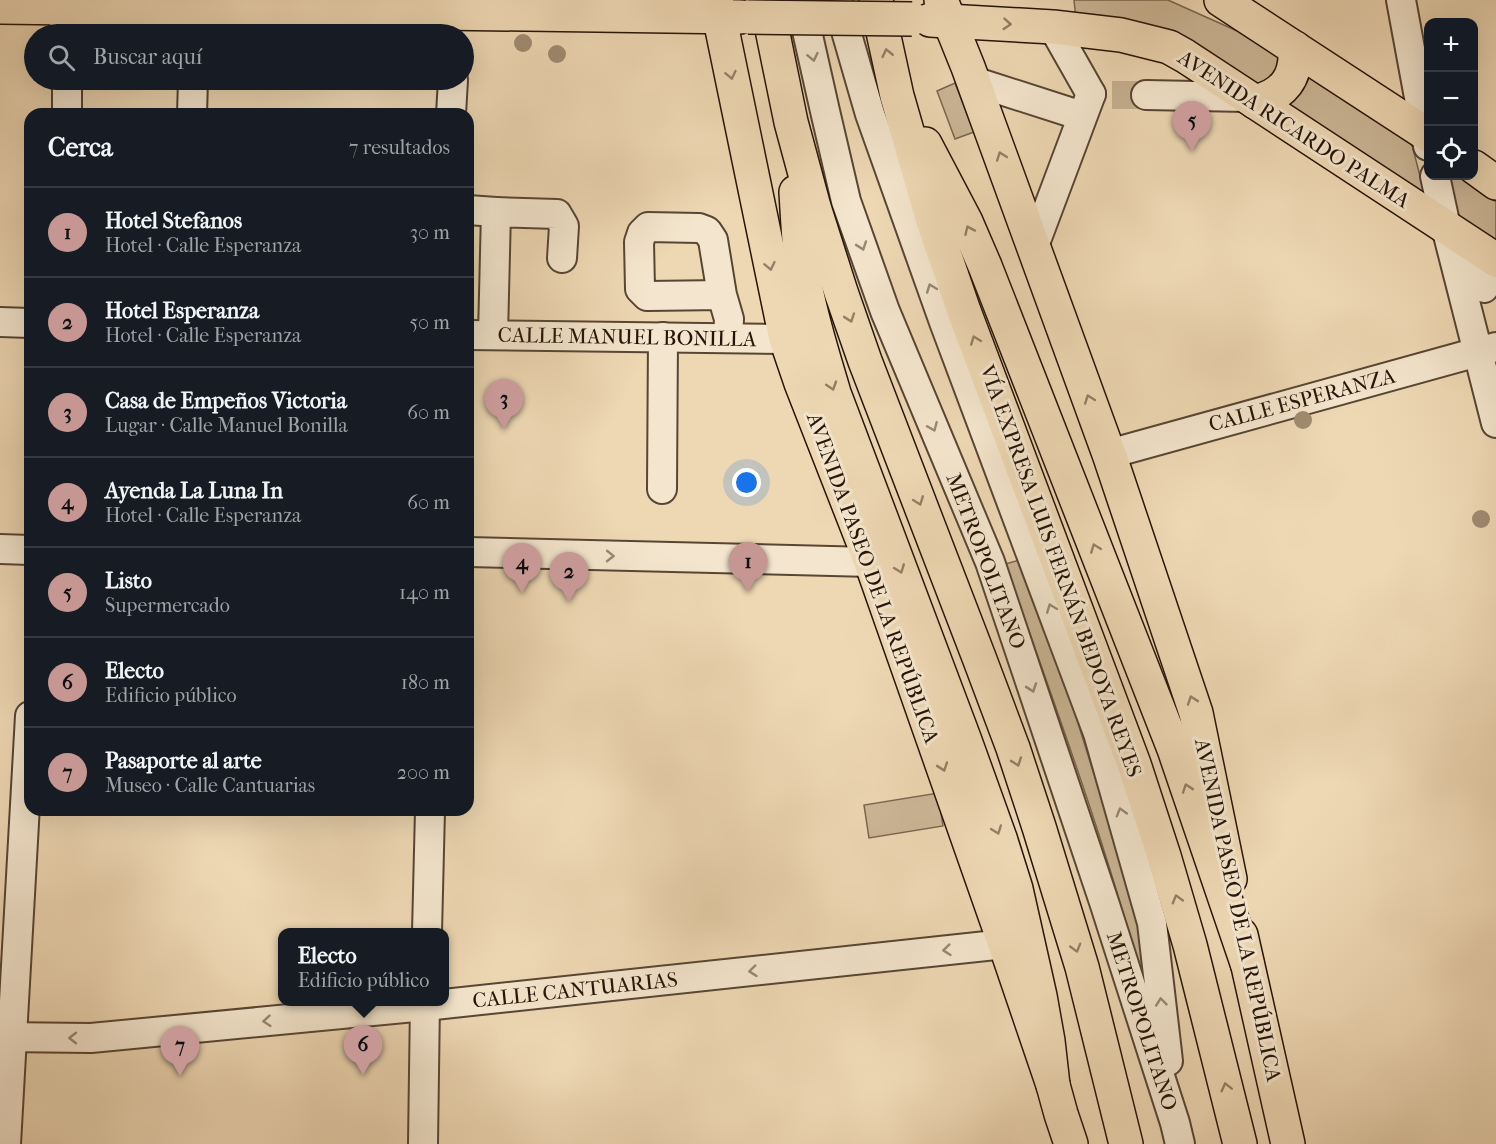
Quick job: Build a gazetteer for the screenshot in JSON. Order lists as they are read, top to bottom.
{
  "streets": {
    "main road": ["AVENIDA RICARDO PALMA", "VÍA EXPRESA LUIS FERNÁN BEDOYA REYES", "AVENIDA PASEO DE LA REPÚBLICA"],
    "street": [
      "CALLE MANUEL BONILLA",
      "CALLE ESPERANZA",
      "METROPOLITANO",
      "CALLE CANTUARIAS"
    ]
  },
  "crossings": [
    ["AVENIDA RICARDO PALMA", "AVENIDA PASEO DE LA REPÚBLICA"],
    ["CALLE MANUEL BONILLA", "AVENIDA PASEO DE LA REPÚBLICA"],
    ["CALLE ESPERANZA", "AVENIDA PASEO DE LA REPÚBLICA"],
    ["AVENIDA PASEO DE LA REPÚBLICA", "CALLE CANTUARIAS"]
  ],
  "one_way": ["CALLE CANTUARIAS"],
  "page": {
    "map_buttons": ["+", "−"],
    "search": "Buscar aquí",
    "pins": [
      "5",
      "3",
      "1",
      "4",
      "2",
      "6",
      "7"
    ],
    "heading": ["Cerca", "7 resultados"],
    "list": [
      {
        "mark": "1",
        "name": "Hotel Stefanos",
        "note": "Hotel · Calle Esperanza",
        "value": "30 m"
      },
      {
        "mark": "2",
        "name": "Hotel Esperanza",
        "note": "Hotel · Calle Esperanza",
        "value": "50 m"
      },
      {
        "mark": "3",
        "name": "Casa de Empeños Victoria",
        "note": "Lugar · Calle Manuel Bonilla",
        "value": "60 m"
      },
      {
        "mark": "4",
        "name": "Ayenda La Luna In",
        "note": "Hotel · Calle Esperanza",
        "value": "60 m"
      },
      {
        "mark": "5",
        "name": "Listo",
        "note": "Supermercado",
        "value": "140 m"
      },
      {
        "mark": "6",
        "name": "Electo",
        "note": "Edificio público",
        "value": "180 m"
      },
      {
        "mark": "7",
        "name": "Pasaporte al arte",
        "note": "Museo · Calle Cantuarias",
        "value": "200 m"
      }
    ],
    "popup": ["Electo", "Edificio público"]
  }
}
